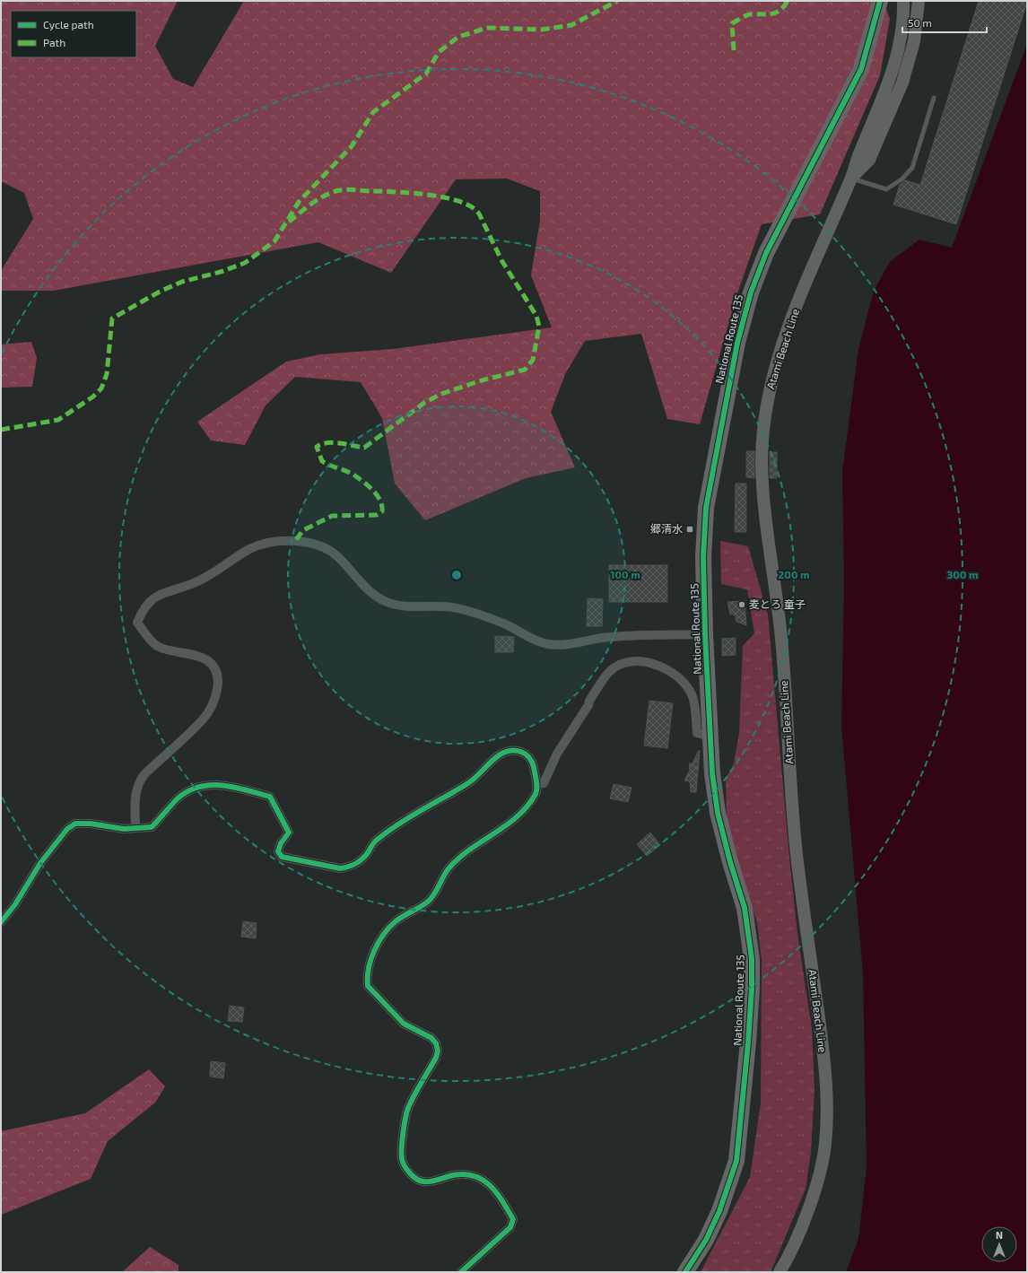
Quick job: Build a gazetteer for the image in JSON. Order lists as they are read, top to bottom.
{
  "streets": {
    "highway": ["National Route 135"],
    "street": ["Atami Beach Line"]
  },
  "places": {
    "transit": ["郷清水"],
    "other": ["麦とろ 童子"]
  },
  "legend": ["Cycle path", "Path"],
  "scale_bar": "50 m",
  "north": "top",
  "rings": ["100 m", "200 m", "300 m"]
}
